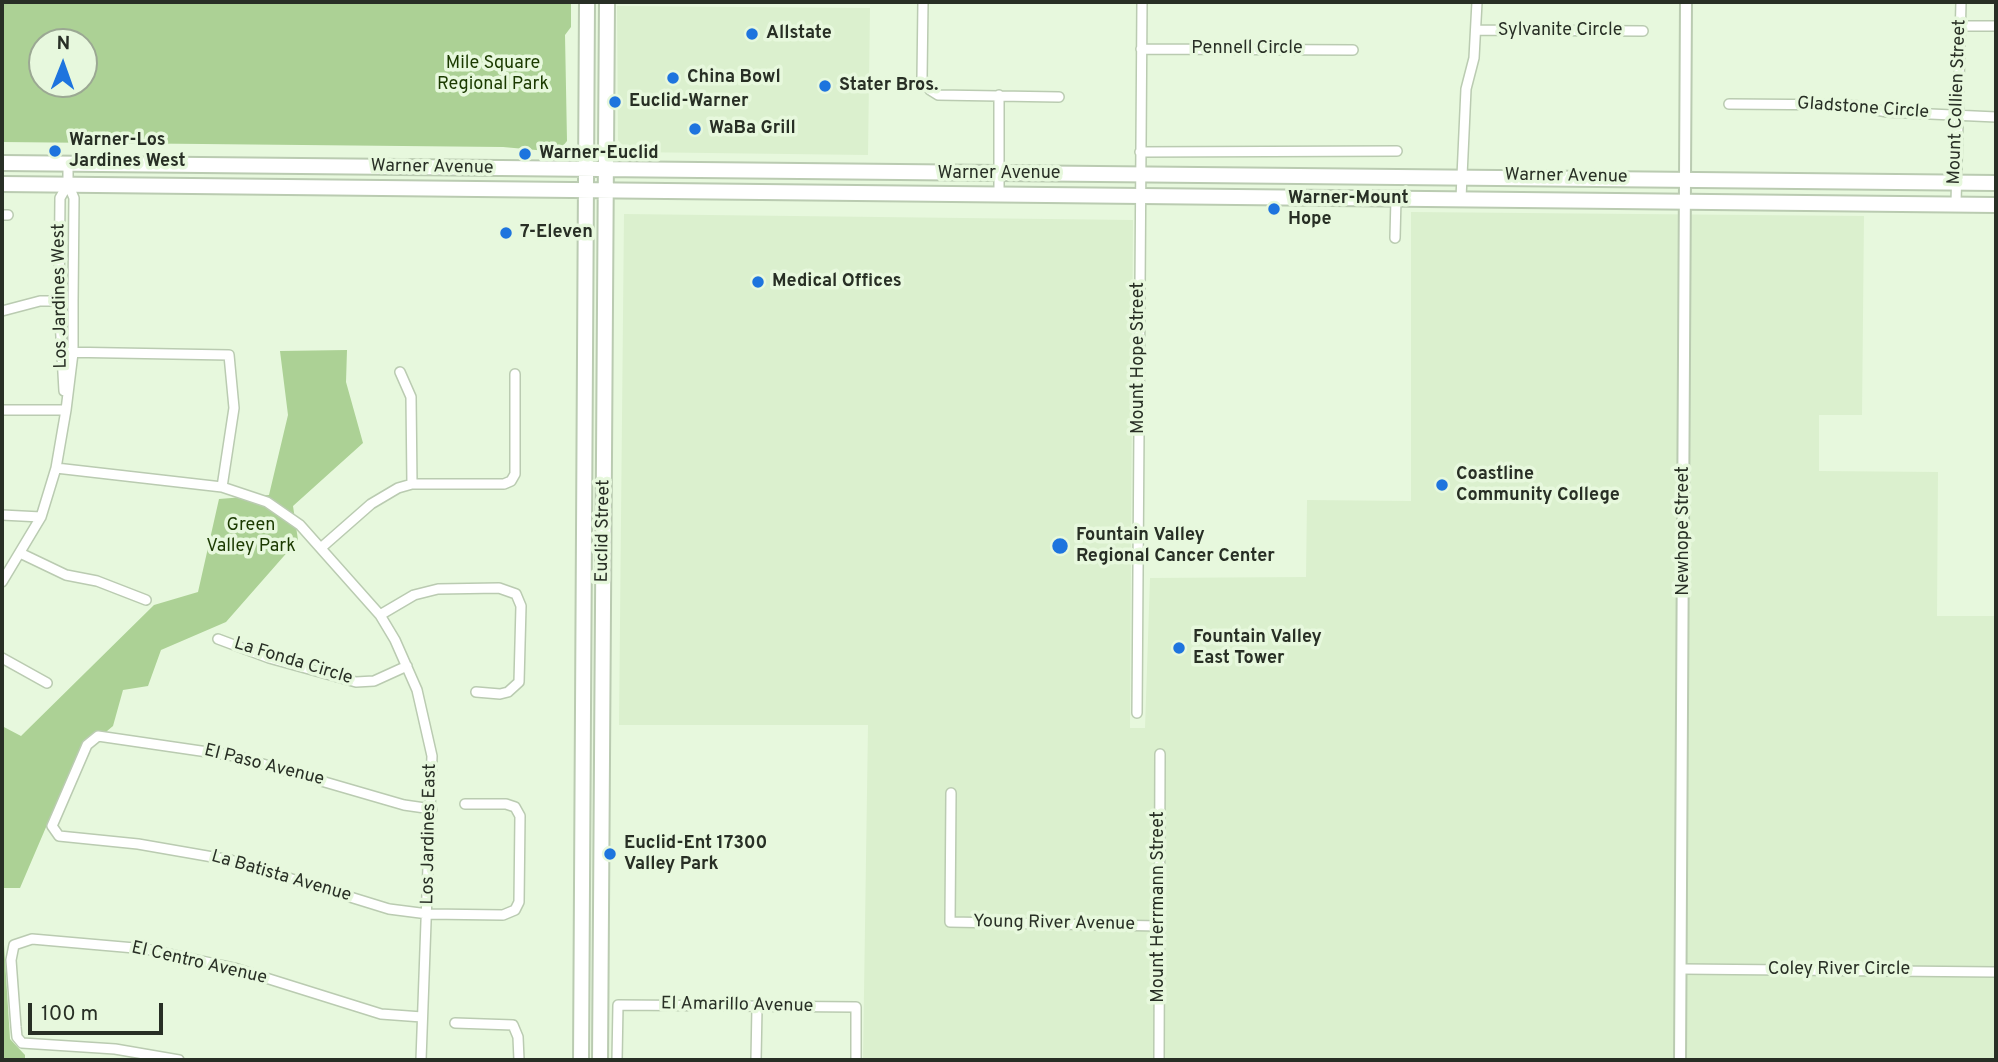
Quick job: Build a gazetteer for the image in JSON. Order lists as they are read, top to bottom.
{
  "streets": {
    "main road": ["Warner Avenue", "Euclid Street"],
    "street": [
      "Sylvanite Circle",
      "Pennell Circle",
      "Mount Collien Street",
      "Gladstone Circle",
      "Los Jardines West",
      "Mount Hope Street",
      "Newhope Street",
      "La Fonda Circle",
      "El Paso Avenue",
      "Los Jardines East",
      "La Batista Avenue",
      "Mount Herrmann Street",
      "Young River Avenue",
      "El Centro Avenue",
      "Coley River Circle",
      "El Amarillo Avenue"
    ]
  },
  "crossings": [
    ["Pennell Circle", "Mount Hope Street"],
    ["Mount Collien Street", "Gladstone Circle"],
    ["Mount Collien Street", "Warner Avenue"],
    ["Warner Avenue", "Los Jardines West"],
    ["Warner Avenue", "Mount Hope Street"],
    ["Warner Avenue", "Euclid Street"],
    ["Warner Avenue", "Newhope Street"],
    ["Los Jardines West", "Los Jardines East"],
    ["Newhope Street", "Coley River Circle"],
    ["La Fonda Circle", "Los Jardines East"],
    ["El Paso Avenue", "Los Jardines East"],
    ["El Paso Avenue", "La Batista Avenue"],
    ["Los Jardines East", "La Batista Avenue"],
    ["Los Jardines East", "El Centro Avenue"],
    ["Mount Herrmann Street", "Young River Avenue"]
  ],
  "parks": ["Mile Square Regional Park", "Green Valley Park"],
  "places": [
    "Allstate",
    "China Bowl",
    "Stater Bros.",
    "Euclid-Warner",
    "WaBa Grill",
    "Warner-Los Jardines West",
    "Warner-Euclid",
    "Warner-Mount Hope",
    "7-Eleven",
    "Medical Offices",
    "Coastline Community College",
    "Fountain Valley Regional Cancer Center",
    "Fountain Valley East Tower",
    "Euclid-Ent 17300 Valley Park"
  ],
  "scale_bar": "100 m",
  "north": "top"
}
